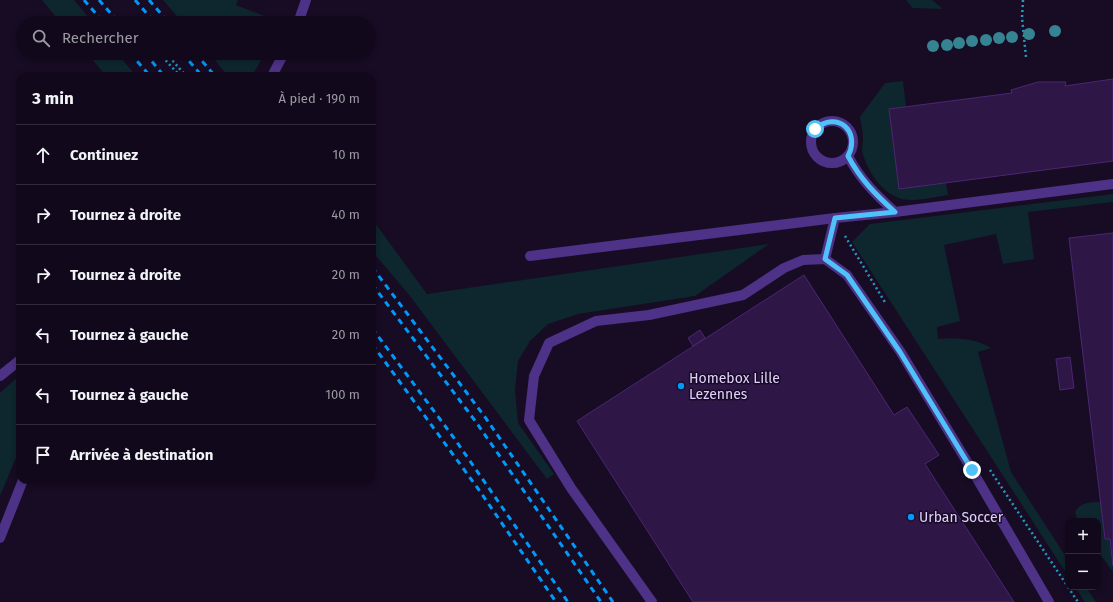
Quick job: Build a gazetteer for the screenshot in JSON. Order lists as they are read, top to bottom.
{
  "places": ["Homebox Lille Lezennes", "Urban Soccer"],
  "page": {
    "search": "Rechercher",
    "heading": ["3 min", "À pied · 190 m"],
    "list": [
      ["Continuez", "10 m"],
      ["Tournez à droite", "40 m"],
      ["Tournez à droite", "20 m"],
      ["Tournez à gauche", "20 m"],
      ["Tournez à gauche", "100 m"],
      "Arrivée à destination"
    ],
    "map_buttons": ["+", "−"]
  }
}
